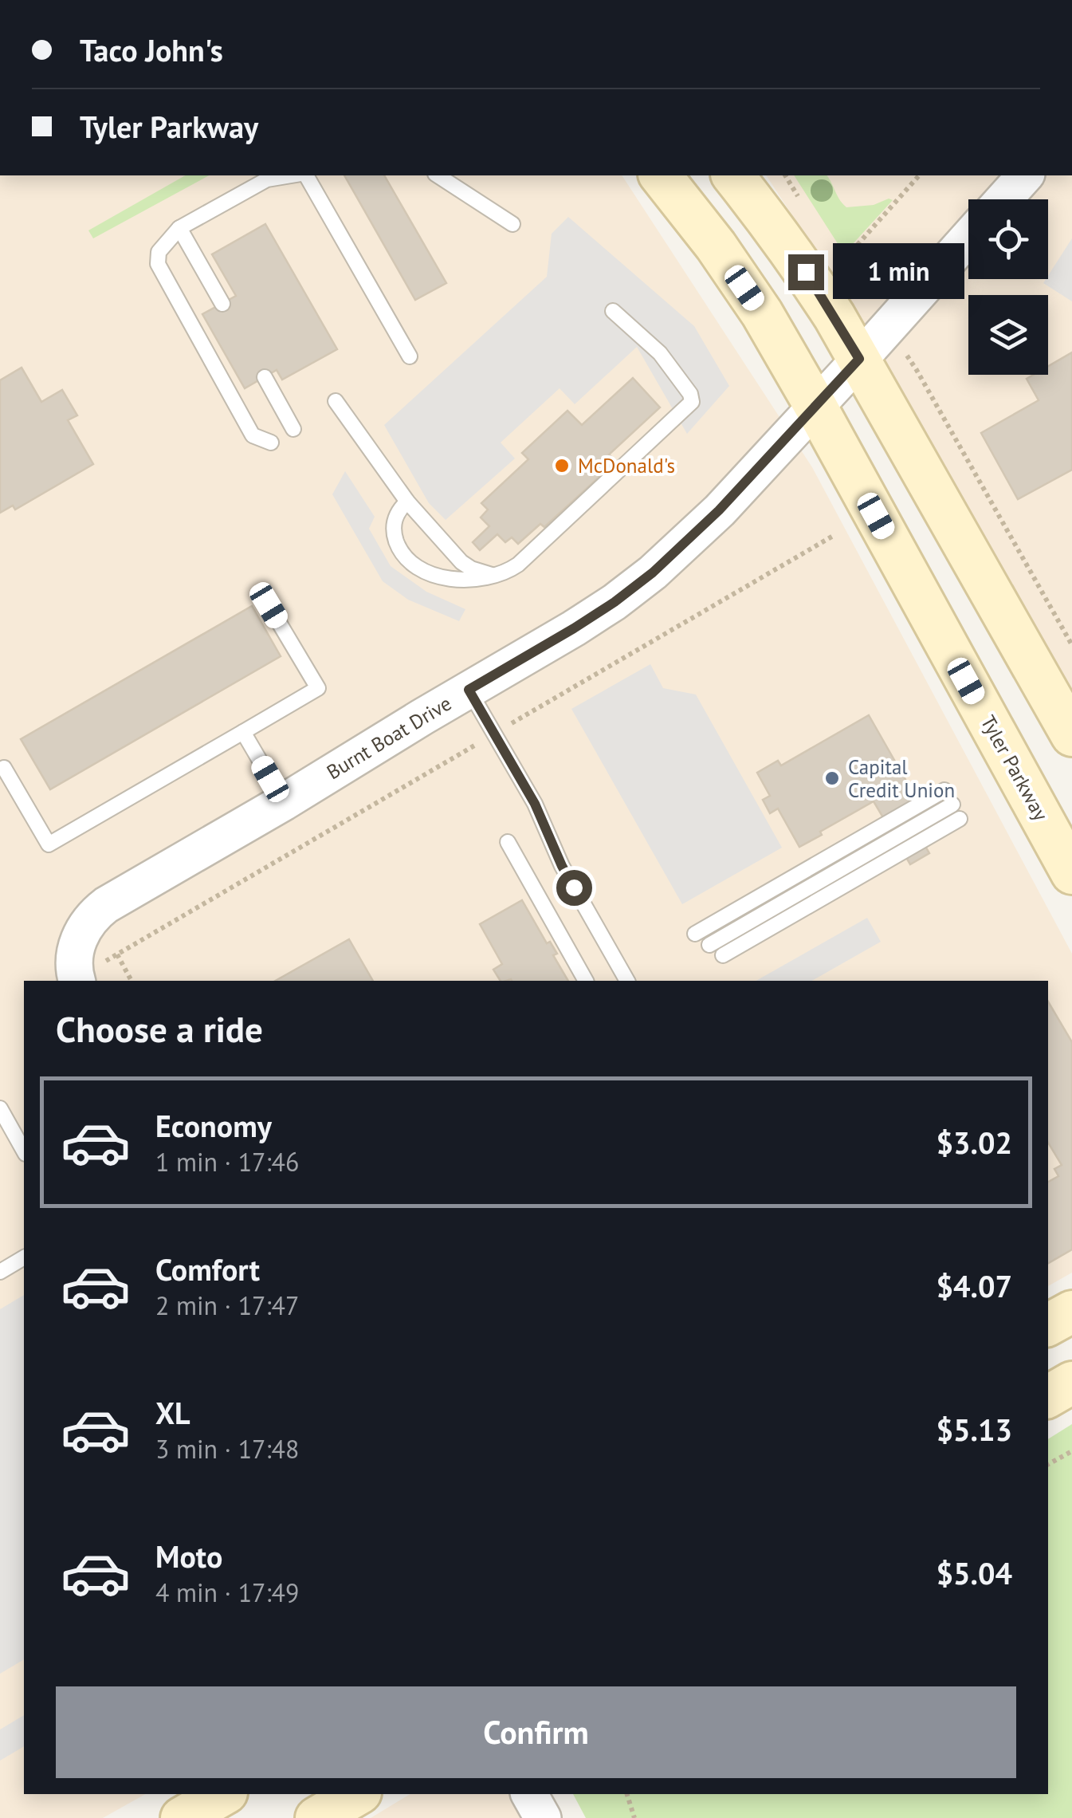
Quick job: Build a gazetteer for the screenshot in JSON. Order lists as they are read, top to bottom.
{
  "streets": {
    "main road": ["Tyler Parkway"],
    "street": ["Burnt Boat Drive"]
  },
  "crossings": [
    ["Burnt Boat Drive", "Tyler Parkway"]
  ],
  "places": ["McDonald's", "Capital Credit Union"],
  "page": {
    "banner": ["Taco John's", "Tyler Parkway"],
    "bubble": "1 min",
    "heading": "Choose a ride",
    "list": [
      {
        "name": "Economy",
        "note": "1 min · 17:46",
        "value": "$3.02"
      },
      {
        "name": "Comfort",
        "note": "2 min · 17:47",
        "value": "$4.07"
      },
      {
        "name": "XL",
        "note": "3 min · 17:48",
        "value": "$5.13"
      },
      {
        "name": "Moto",
        "note": "4 min · 17:49",
        "value": "$5.04"
      }
    ],
    "buttons": "Confirm"
  }
}
